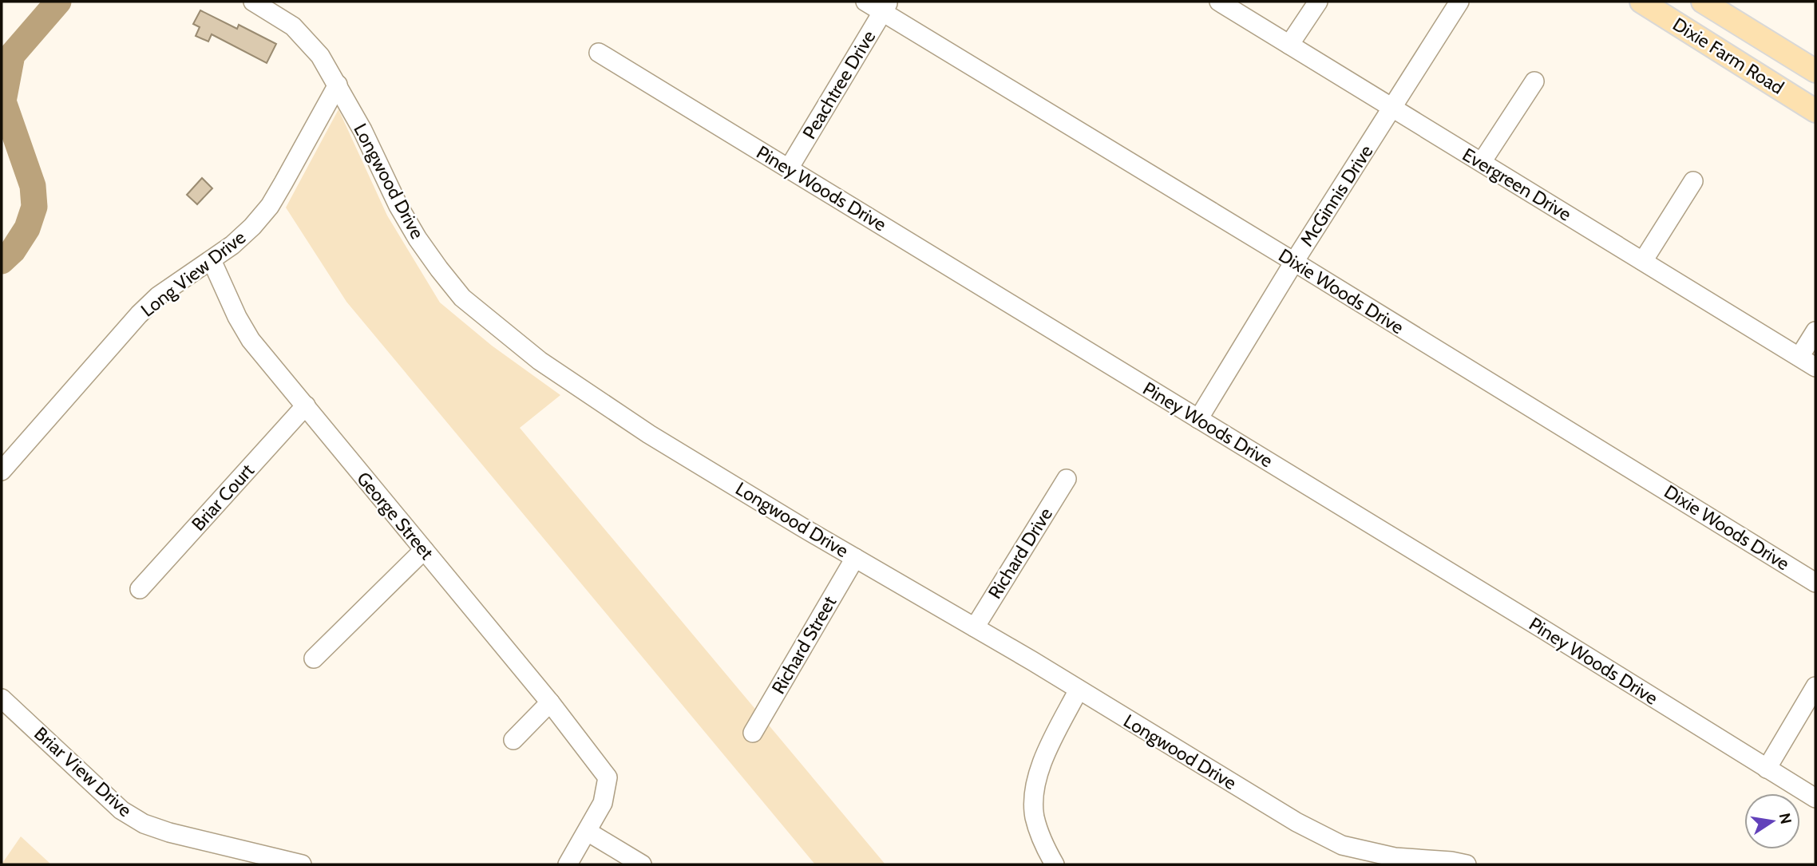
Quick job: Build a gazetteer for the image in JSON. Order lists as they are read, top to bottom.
{
  "streets": {
    "main road": ["Dixie Farm Road"],
    "street": [
      "Peachtree Drive",
      "Longwood Drive",
      "Evergreen Drive",
      "Piney Woods Drive",
      "McGinnis Drive",
      "Long View Drive",
      "Dixie Woods Drive",
      "Briar Court",
      "George Street",
      "Richard Drive",
      "Richard Street",
      "Briar View Drive"
    ]
  },
  "crossings": [
    ["Peachtree Drive", "Piney Woods Drive"],
    ["Peachtree Drive", "Dixie Woods Drive"],
    ["Longwood Drive", "Long View Drive"],
    ["Longwood Drive", "Richard Drive"],
    ["Longwood Drive", "Richard Street"],
    ["Evergreen Drive", "McGinnis Drive"],
    ["Piney Woods Drive", "McGinnis Drive"],
    ["McGinnis Drive", "Dixie Woods Drive"],
    ["Long View Drive", "George Street"],
    ["Briar Court", "George Street"]
  ],
  "north": "right"
}
